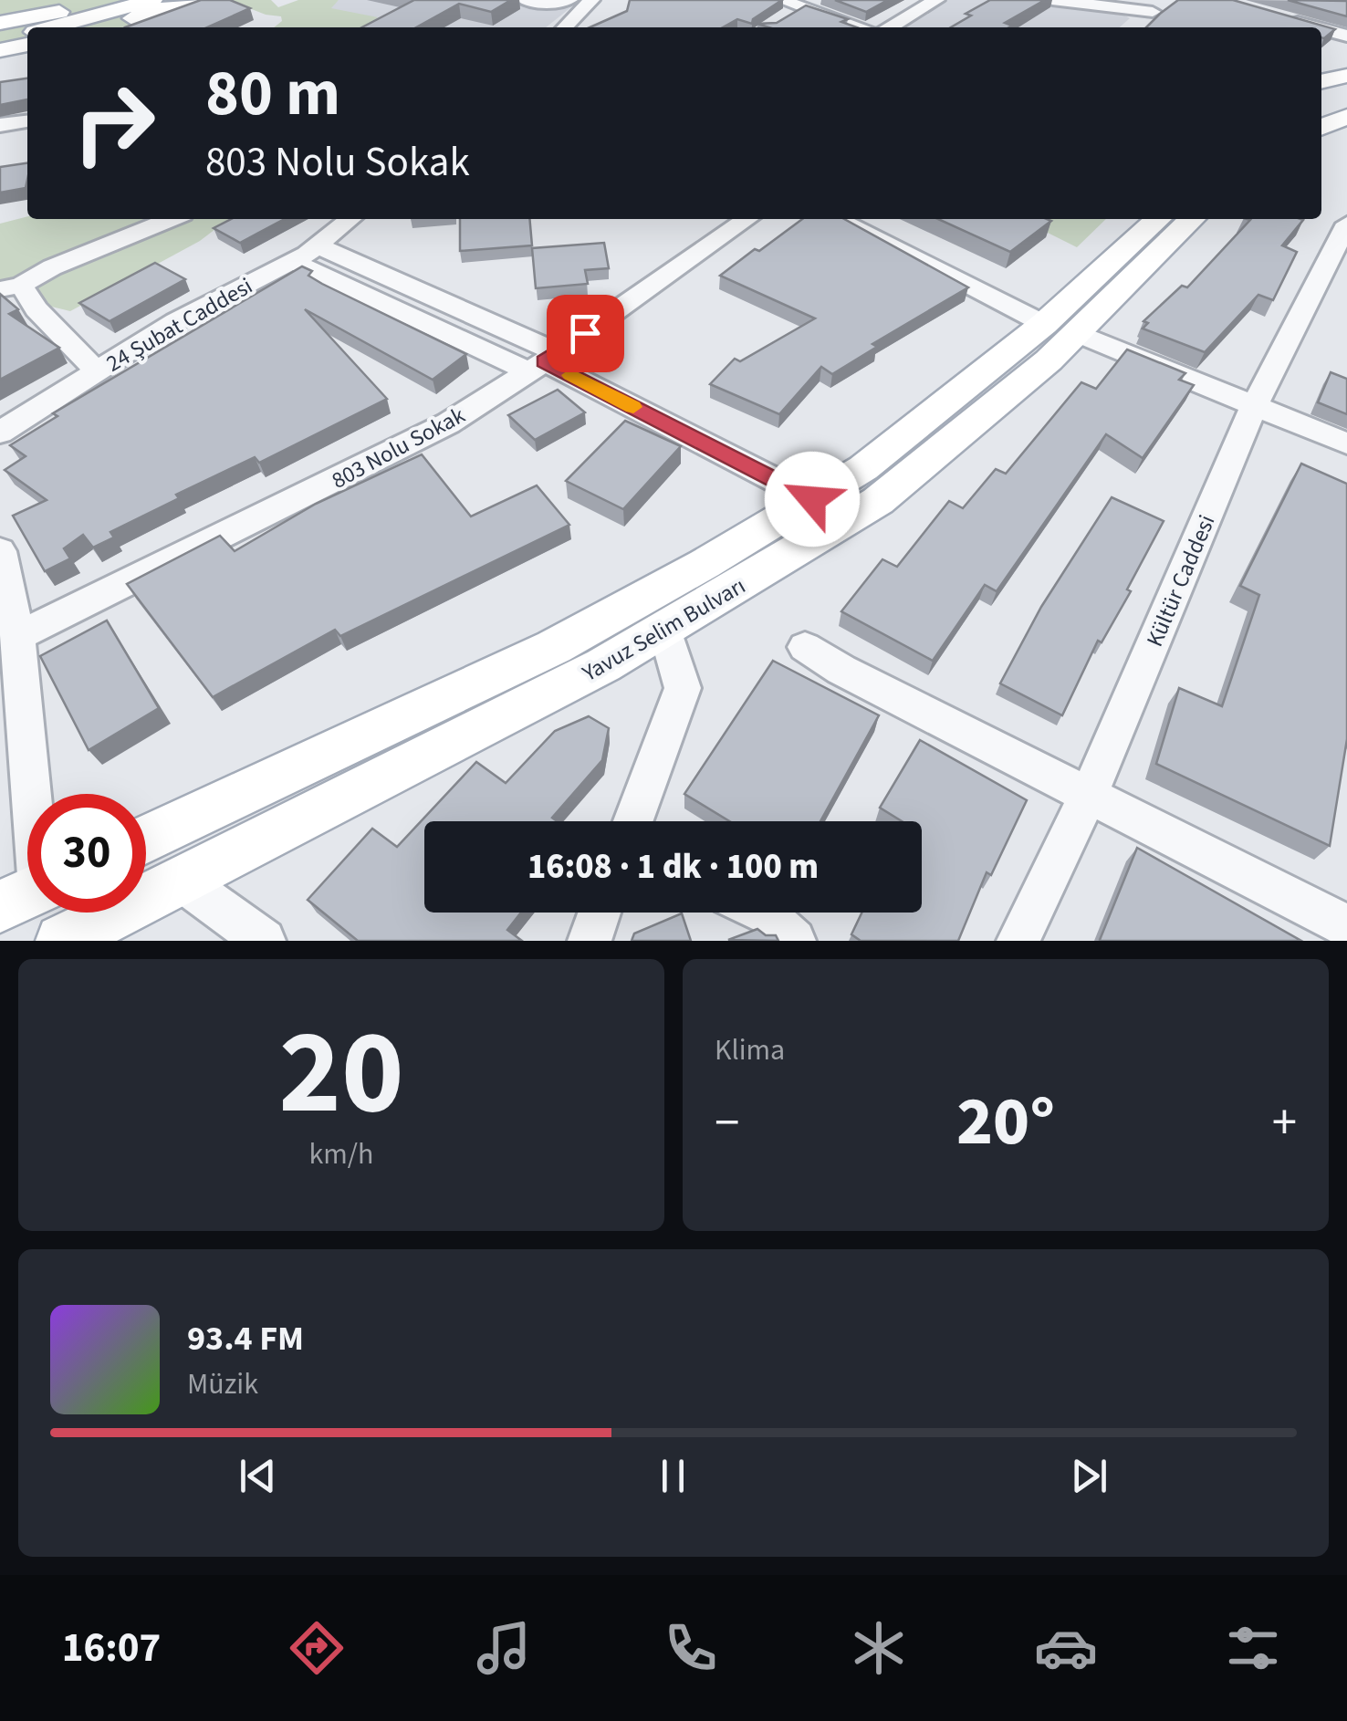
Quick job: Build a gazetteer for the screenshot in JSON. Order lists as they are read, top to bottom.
{
  "streets": {
    "main road": ["Yavuz Selim Bulvarı"],
    "street": ["24 Şubat Caddesi", "803 Nolu Sokak", "Kültür Caddesi"]
  },
  "page": {
    "turn": ["80 m", "803 Nolu Sokak"],
    "limit": "30",
    "trip": "16:08 · 1 dk · 100 m",
    "tile": [
      ["20", "km/h"],
      "Klima"
    ],
    "heat": ["−", "20°", "+"],
    "song": ["93.4 FM", "Müzik"],
    "tabs": "16:07"
  }
}
